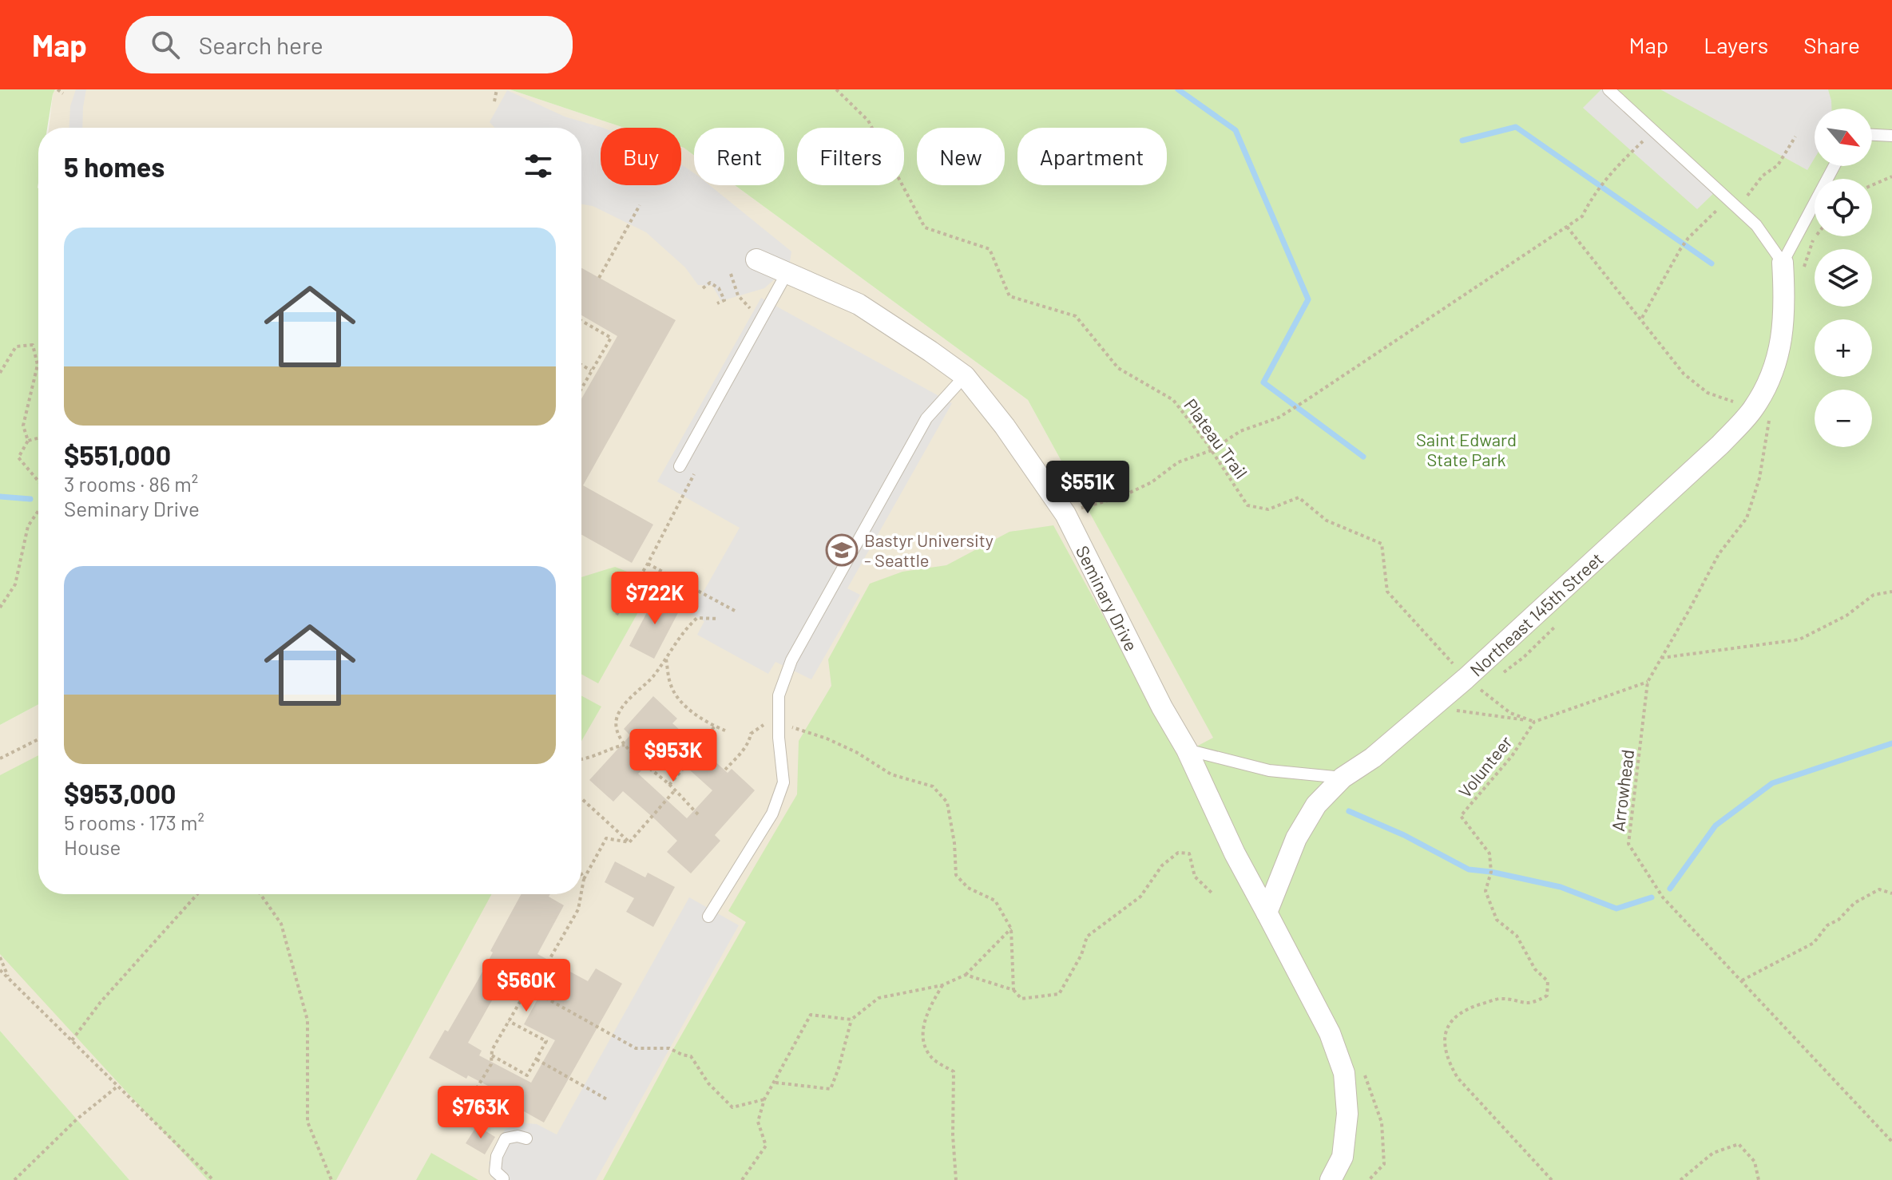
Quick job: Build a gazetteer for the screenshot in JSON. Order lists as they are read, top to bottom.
{
  "streets": {
    "street": ["Seminary Drive", "Northeast 145th Street"],
    "path": ["Plateau Trail", "Volunteer", "Arrowhead"]
  },
  "crossings": [
    ["Plateau Trail", "Northeast 145th Street"],
    ["Seminary Drive", "Northeast 145th Street"]
  ],
  "parks": ["Saint Edward State Park"],
  "places": {
    "school or university": ["Bastyr University - Seattle"]
  },
  "north": "bottom right",
  "page": {
    "header": "Map",
    "search": "Search here",
    "nav": ["Map", "Layers", "Share"],
    "map_buttons": ["+", "−"],
    "chip": [
      "Buy",
      "Rent",
      "Filters",
      "New",
      "Apartment"
    ],
    "heading": "5 homes",
    "list": [
      {
        "name": "$551,000",
        "note": "3 rooms · 86 m² · Seminary Drive"
      },
      {
        "name": "$953,000",
        "note": "5 rooms · 173 m² · House"
      }
    ],
    "price": [
      "$551K",
      "$722K",
      "$953K",
      "$560K",
      "$763K"
    ]
  }
}
